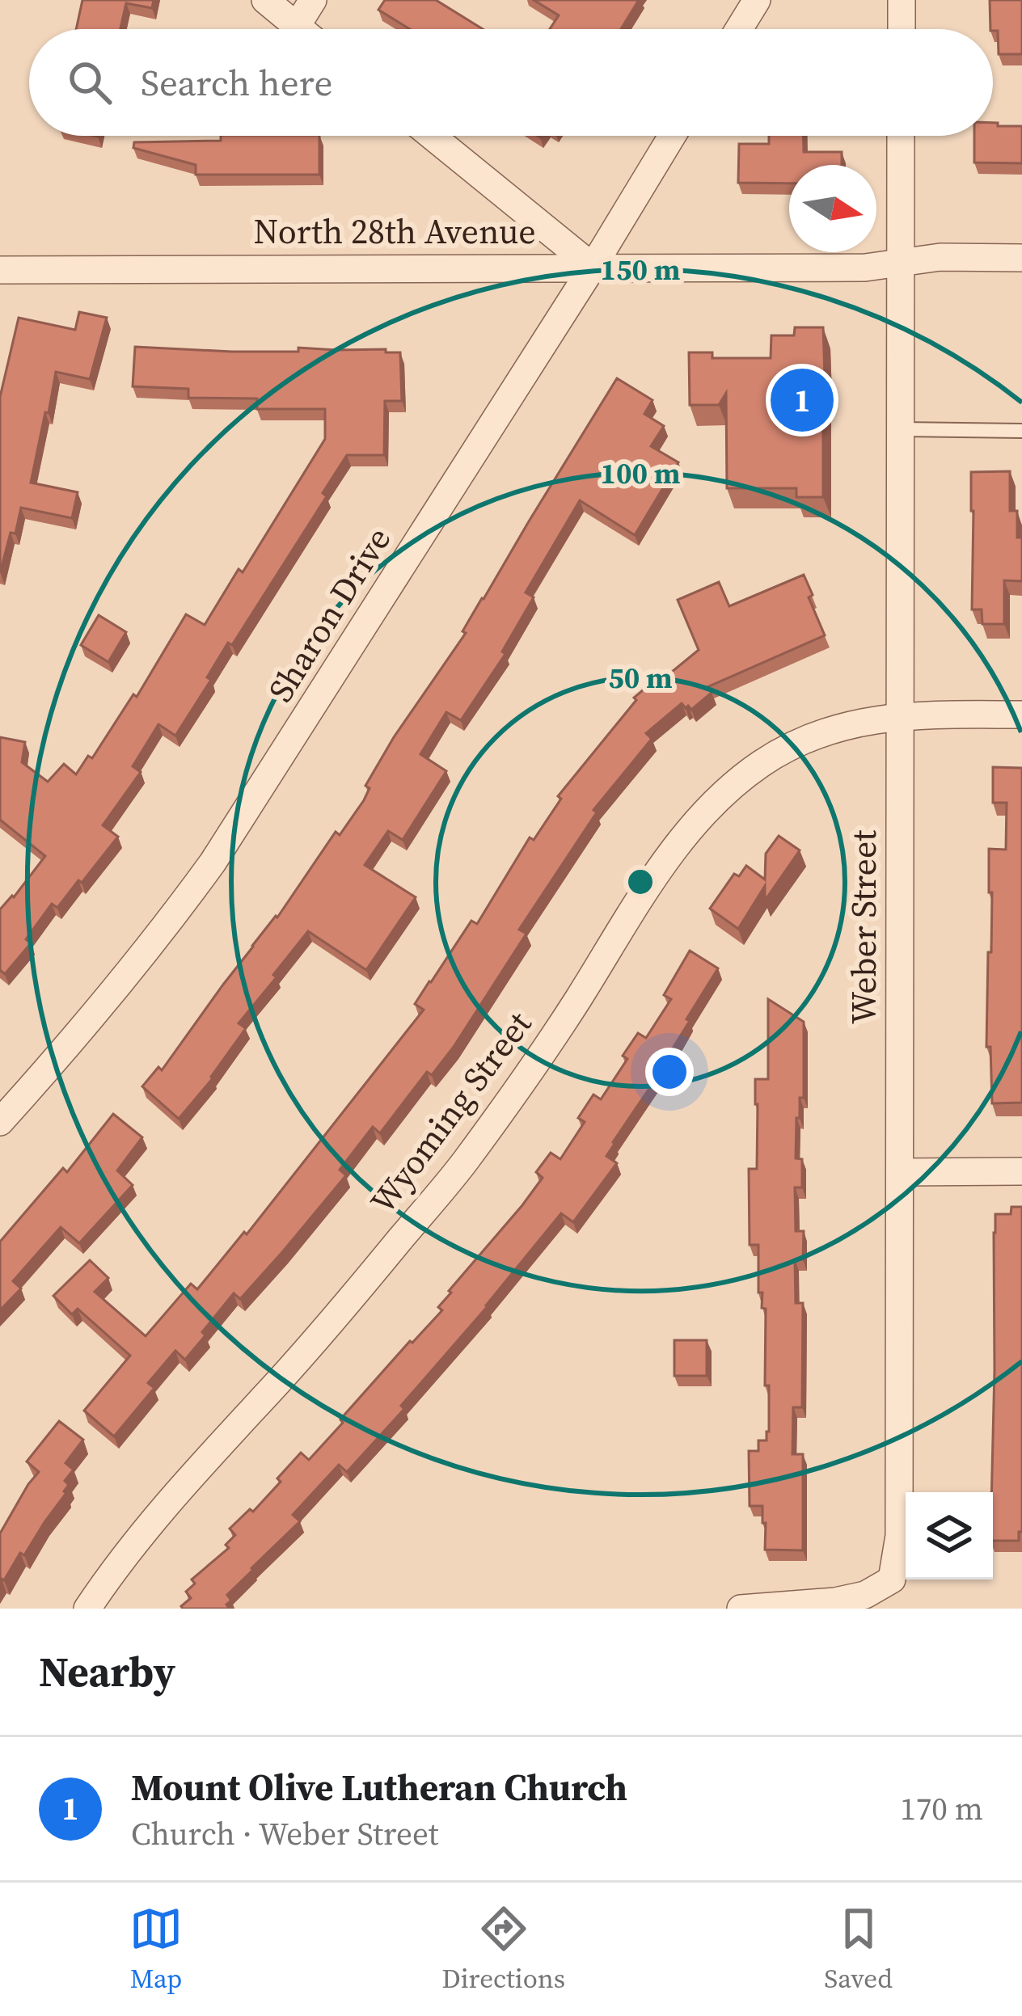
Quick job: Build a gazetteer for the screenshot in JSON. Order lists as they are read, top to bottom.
{
  "streets": {
    "street": [
      "North 28th Avenue",
      "Sharon Drive",
      "Weber Street",
      "Wyoming Street"
    ]
  },
  "crossings": [
    ["North 28th Avenue", "Sharon Drive"],
    ["North 28th Avenue", "Weber Street"],
    ["Weber Street", "Wyoming Street"]
  ],
  "north": "right",
  "page": {
    "search": "Search here",
    "pins": "1",
    "heading": "Nearby",
    "list": [
      {
        "mark": "1",
        "name": "Mount Olive Lutheran Church",
        "note": "Church · Weber Street",
        "value": "170 m"
      }
    ],
    "nav": ["Map", "Directions", "Saved"]
  },
  "rings": ["150 m", "100 m", "50 m"]
}
